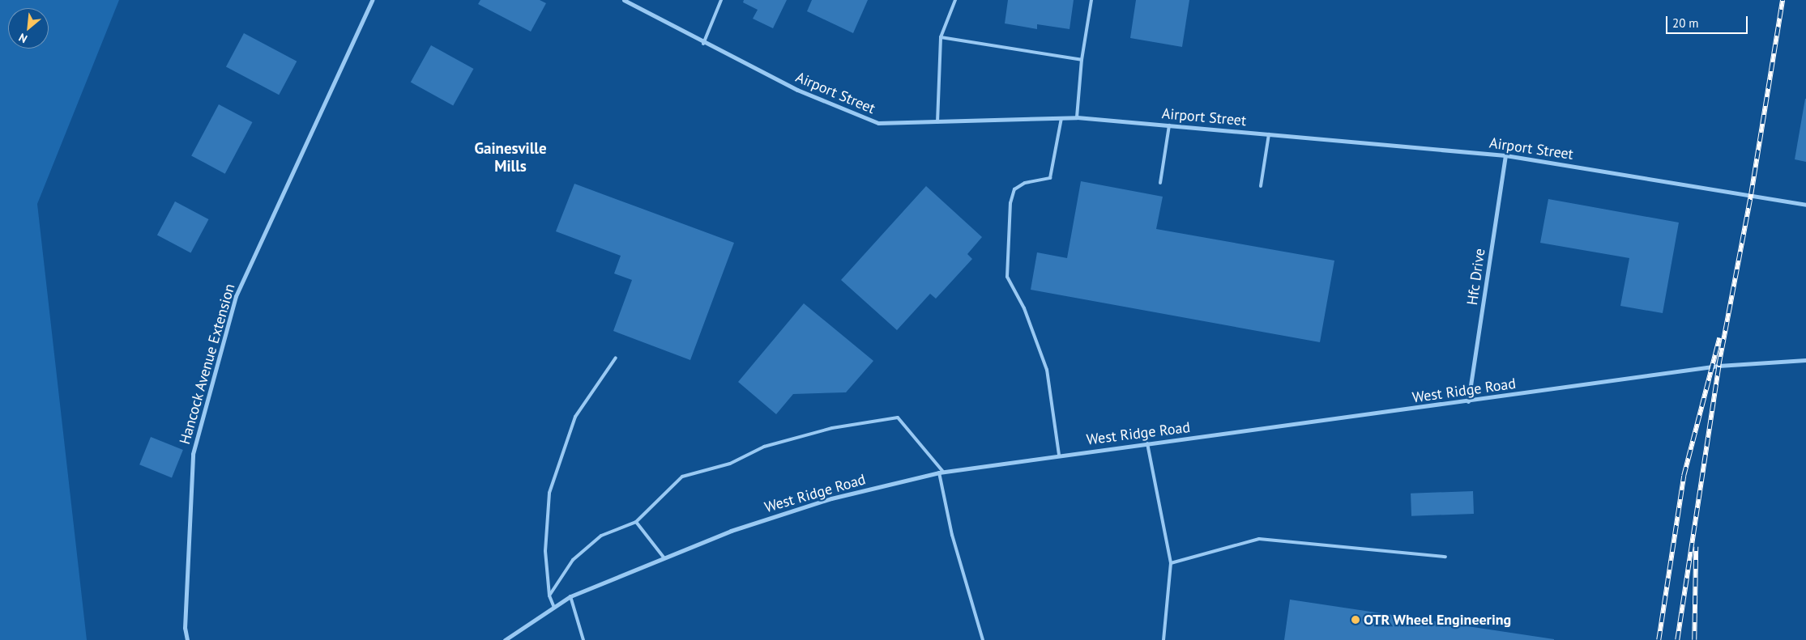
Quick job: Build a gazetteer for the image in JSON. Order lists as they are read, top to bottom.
{
  "streets": {
    "street": [
      "Airport Street",
      "Hfc Drive",
      "Hancock Avenue Extension",
      "West Ridge Road"
    ]
  },
  "crossings": [
    ["Airport Street", "Hfc Drive"],
    ["Hfc Drive", "West Ridge Road"]
  ],
  "districts": ["Gainesville Mills"],
  "places": ["OTR Wheel Engineering"],
  "scale_bar": "20 m",
  "north": "bottom left"
}
